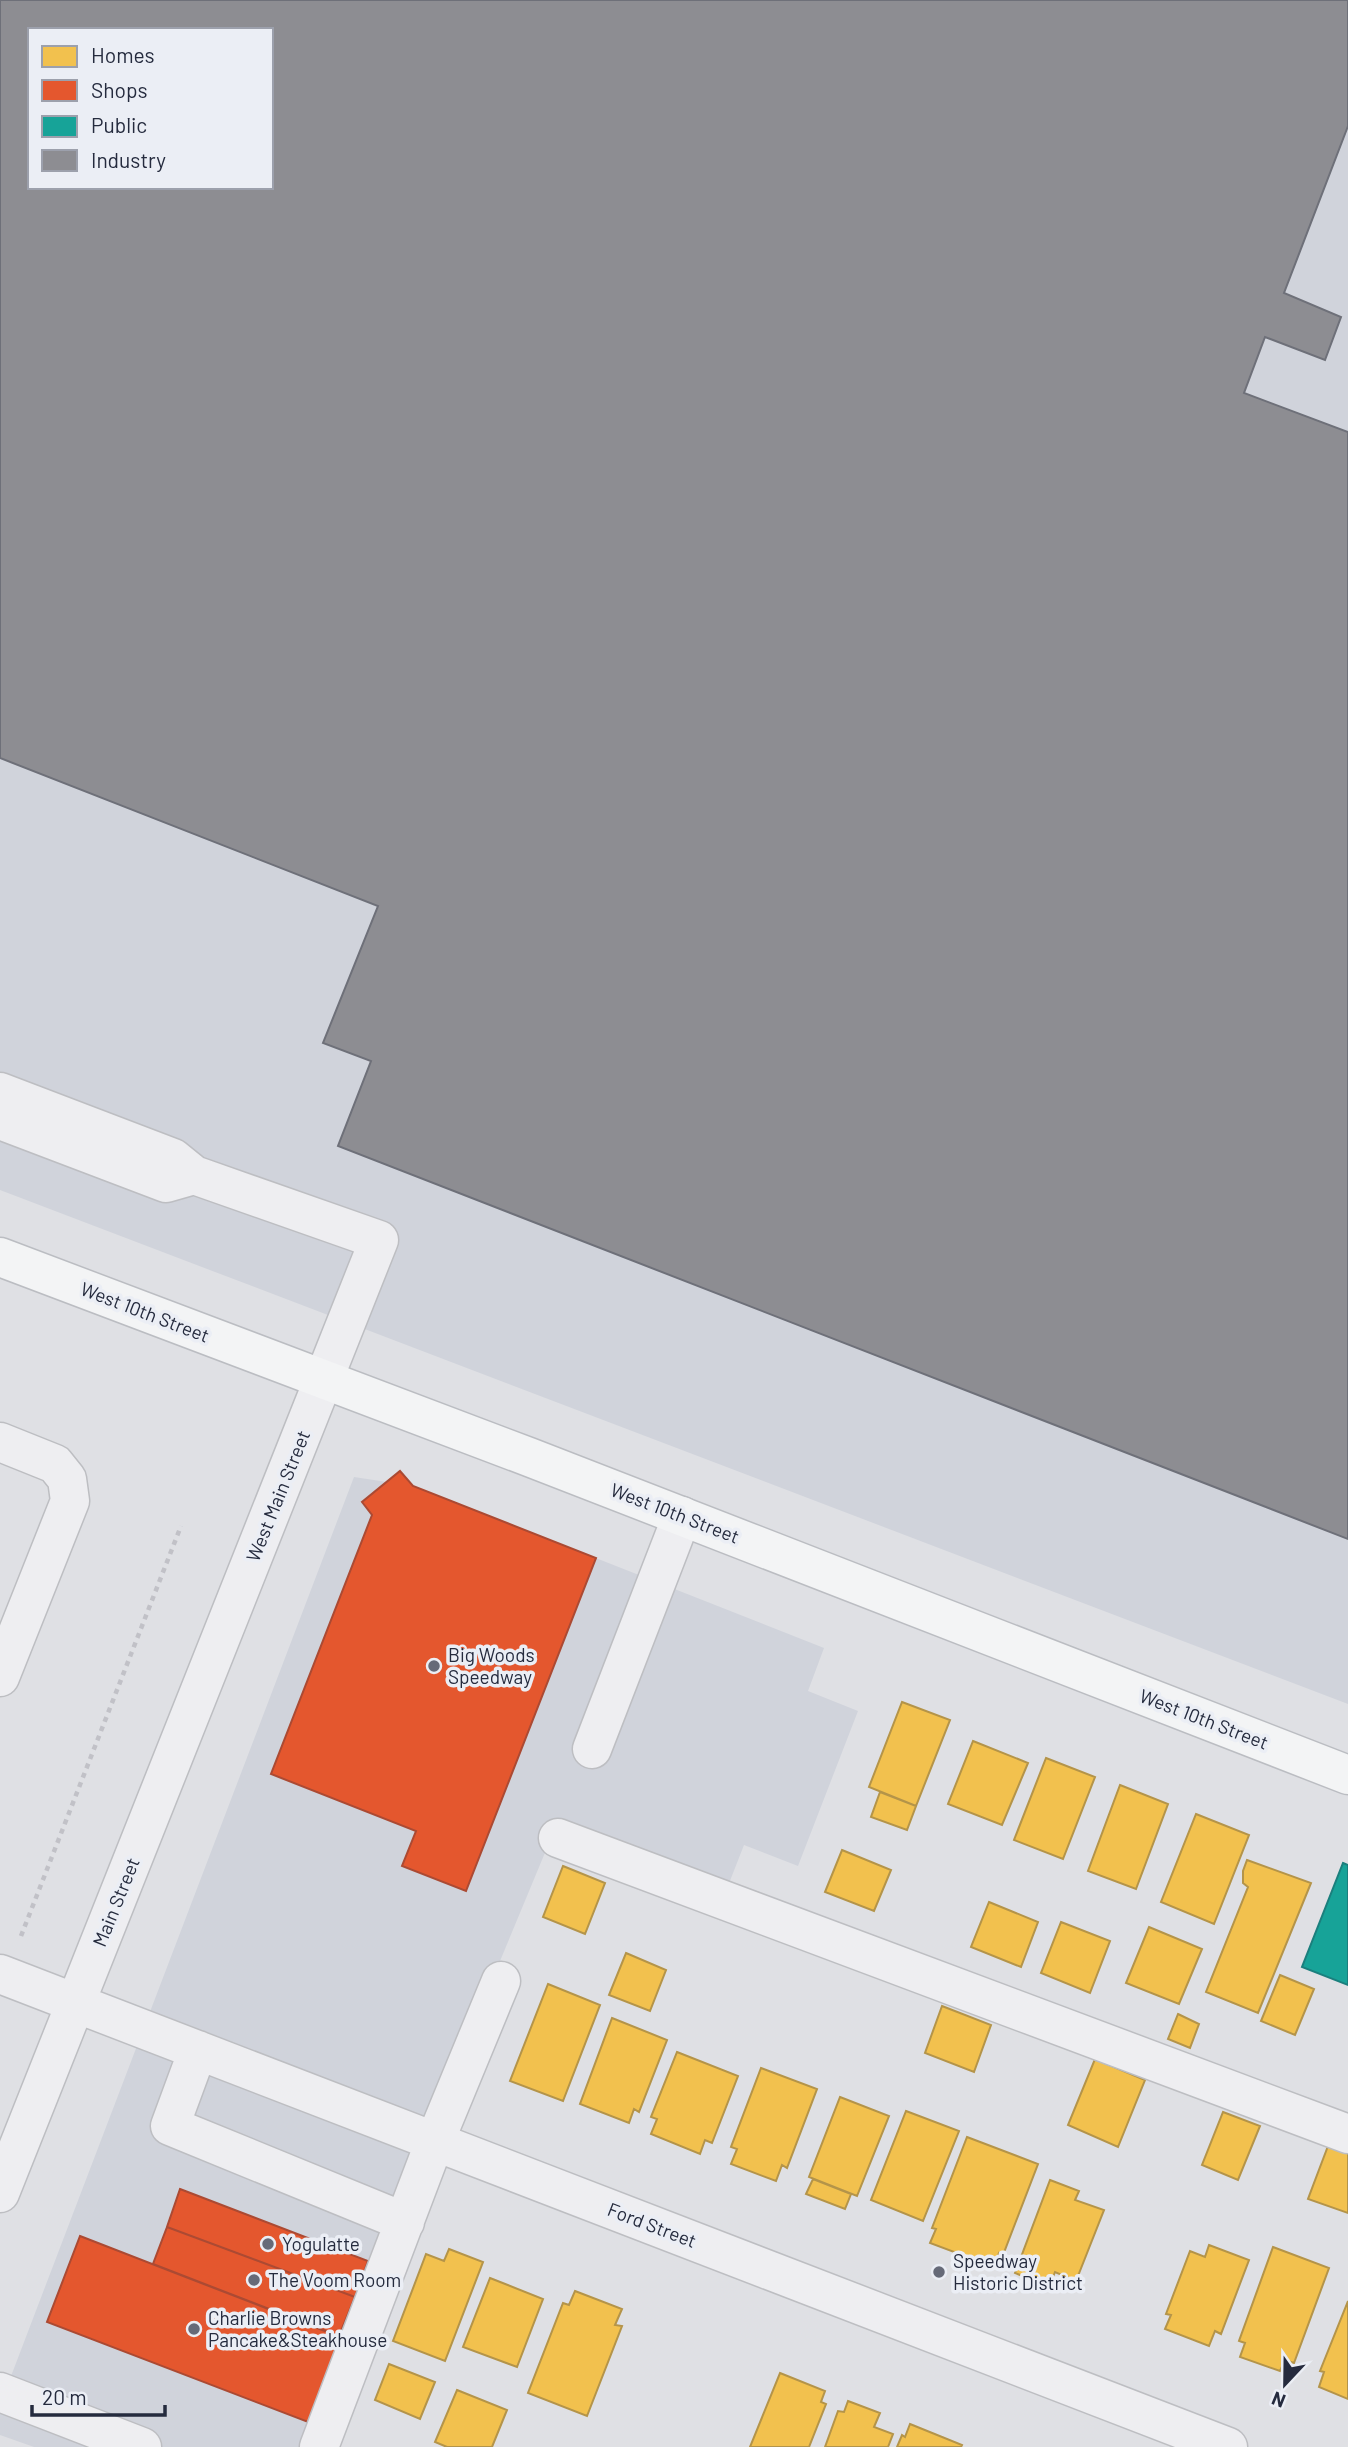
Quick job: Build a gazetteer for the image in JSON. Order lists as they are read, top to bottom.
{
  "streets": {
    "main road": ["West 10th Street"],
    "street": ["West Main Street", "Main Street", "Ford Street"]
  },
  "crossings": [
    ["West 10th Street", "West Main Street"],
    ["West Main Street", "Main Street"],
    ["Main Street", "Ford Street"]
  ],
  "places": [
    "Big Woods Speedway",
    "Yogulatte",
    "Speedway Historic District",
    "The Voom Room",
    "Charlie Browns Pancake&Steakhouse"
  ],
  "legend": [
    "Homes",
    "Shops",
    "Public",
    "Industry"
  ],
  "scale_bar": "20 m",
  "north": "bottom"
}
